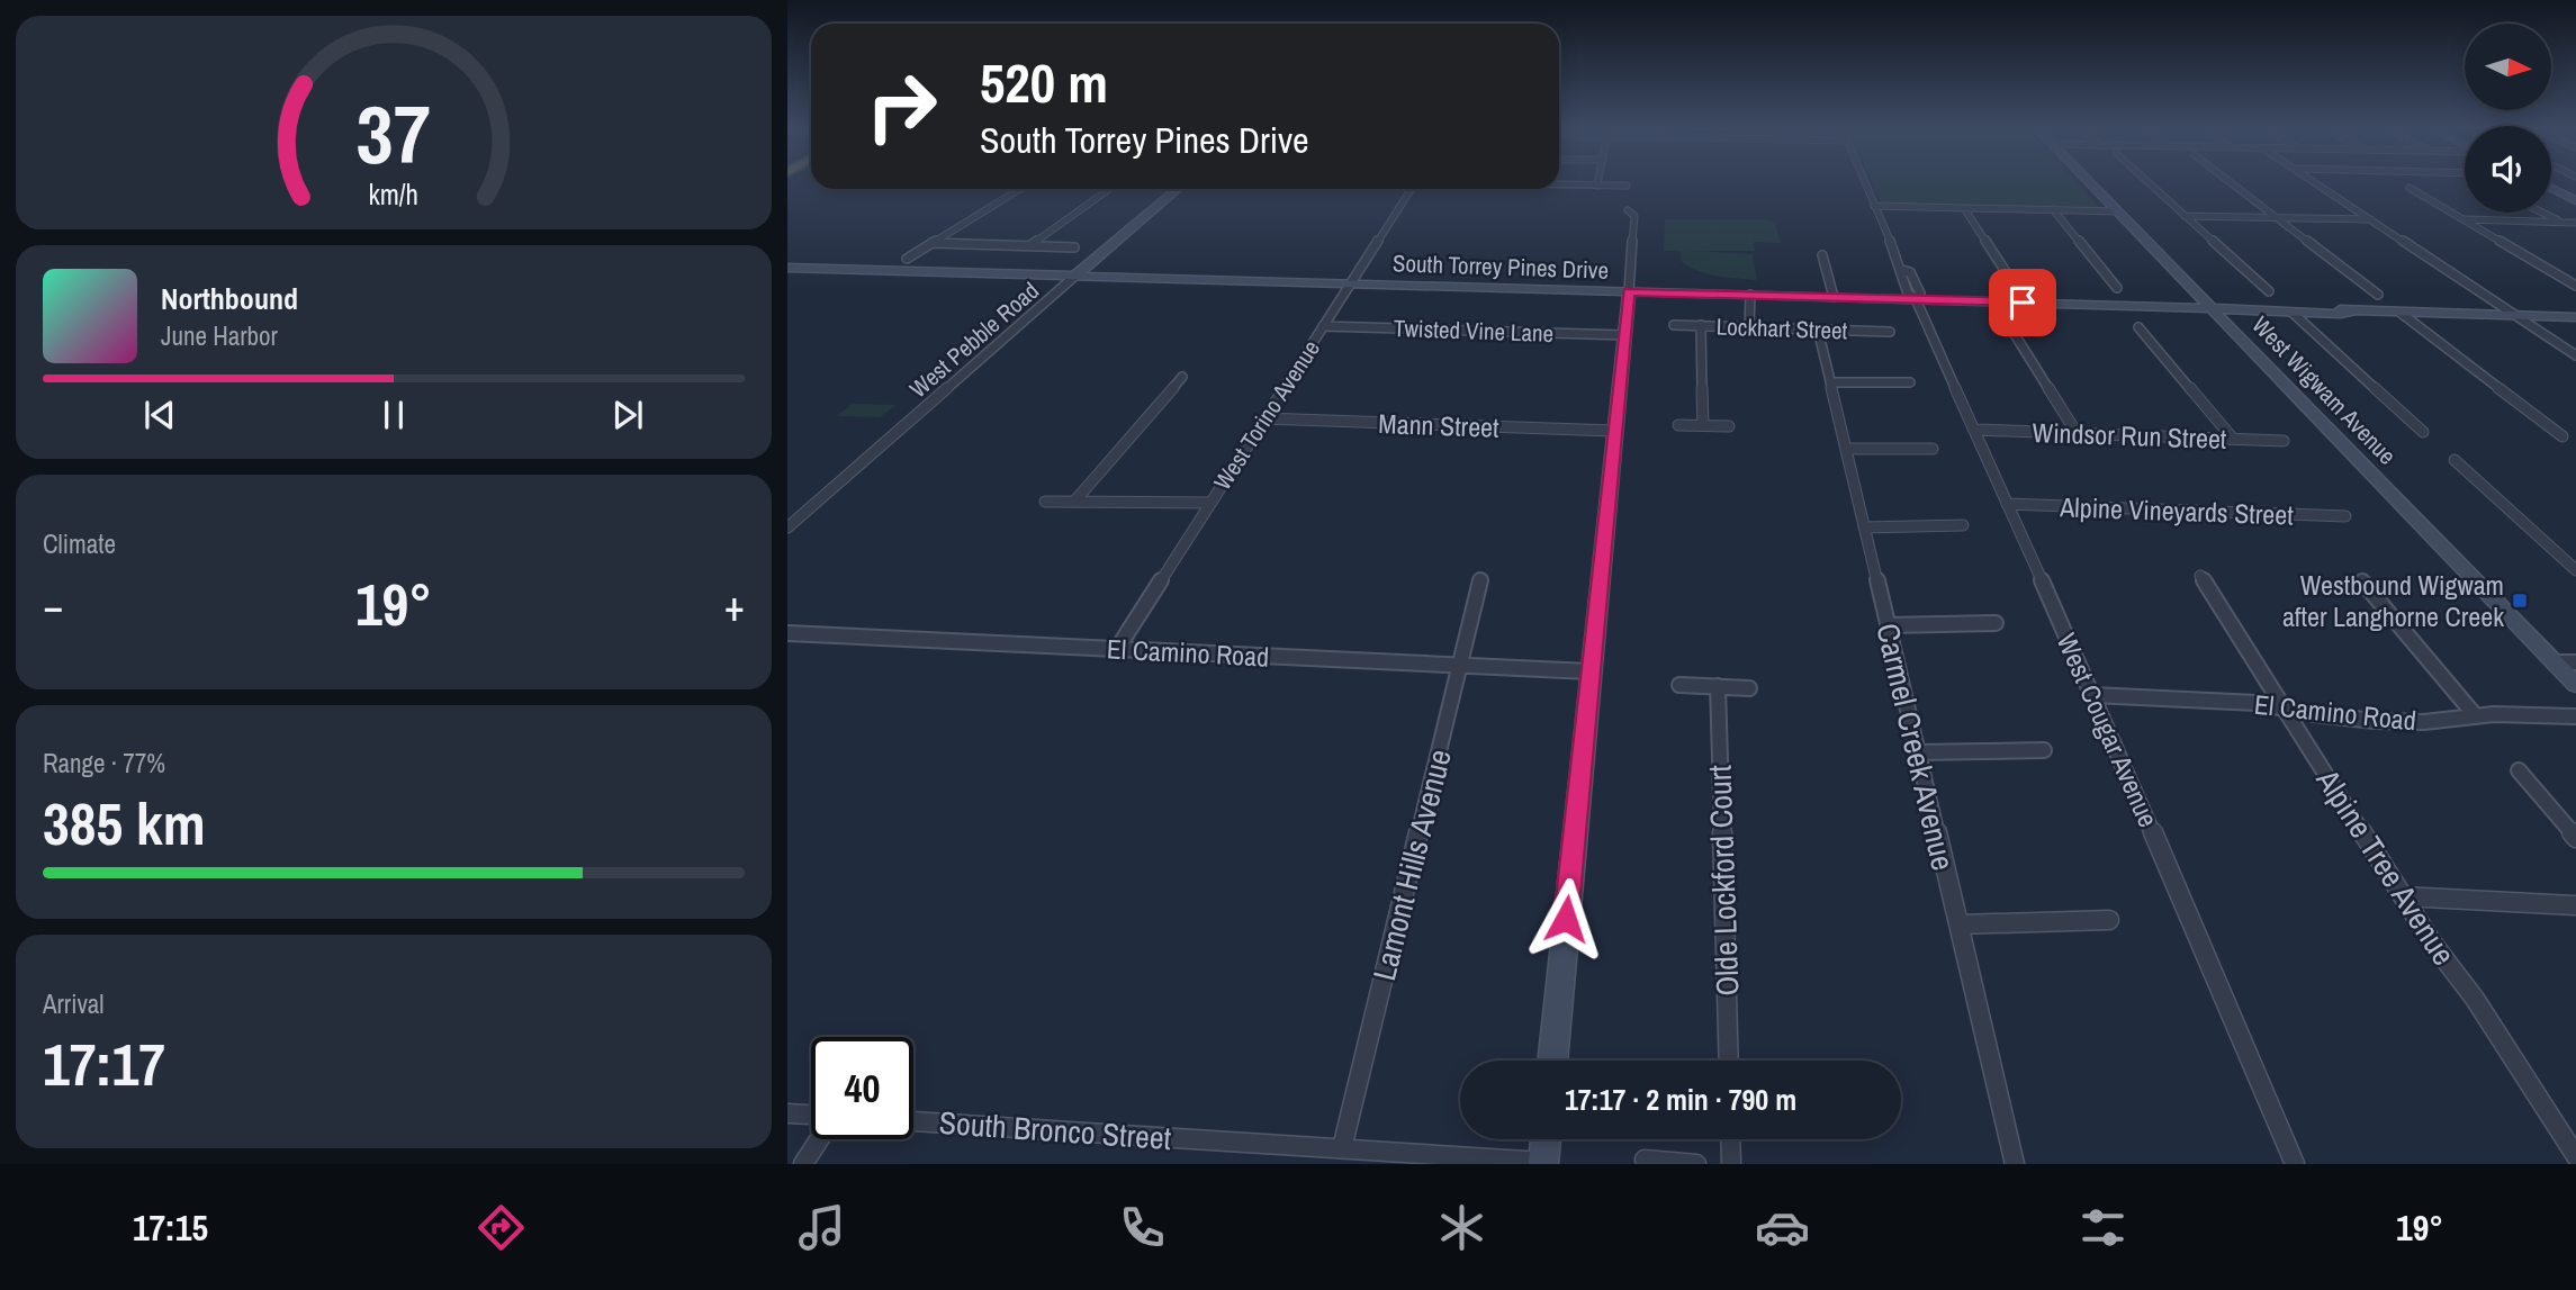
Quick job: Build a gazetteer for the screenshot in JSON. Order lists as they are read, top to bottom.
{
  "streets": {
    "street": [
      "South Torrey Pines Drive",
      "Lockhart Street",
      "Twisted Vine Lane",
      "West Pebble Road",
      "West Wigwam Avenue",
      "West Torino Avenue",
      "Mann Street",
      "Windsor Run Street",
      "Alpine Vineyards Street",
      "El Camino Road",
      "West Cougar Avenue",
      "Carmel Creek Avenue",
      "Lamont Hills Avenue",
      "Alpine Tree Avenue",
      "Olde Lockford Court",
      "South Bronco Street"
    ]
  },
  "crossings": [
    ["South Torrey Pines Drive", "West Pebble Road"],
    ["South Torrey Pines Drive", "West Wigwam Avenue"],
    ["South Torrey Pines Drive", "West Torino Avenue"],
    ["South Torrey Pines Drive", "West Cougar Avenue"],
    ["Lockhart Street", "Carmel Creek Avenue"],
    ["Twisted Vine Lane", "West Torino Avenue"],
    ["West Torino Avenue", "Mann Street"],
    ["West Torino Avenue", "El Camino Road"],
    ["Windsor Run Street", "West Cougar Avenue"],
    ["Alpine Vineyards Street", "West Cougar Avenue"],
    ["El Camino Road", "West Cougar Avenue"],
    ["El Camino Road", "Lamont Hills Avenue"],
    ["El Camino Road", "Alpine Tree Avenue"],
    ["Lamont Hills Avenue", "South Bronco Street"]
  ],
  "places": {
    "transit": ["Westbound Wigwam after Langhorne Creek"]
  },
  "north": "right",
  "page": {
    "turn": ["520 m", "South Torrey Pines Drive"],
    "song": ["Northbound", "June Harbor"],
    "tile": [
      "Climate",
      ["Range · 77%", "385 km"],
      ["Arrival", "17:17"]
    ],
    "heat": ["−", "19°", "+"],
    "limit": "40",
    "trip": "17:17 · 2 min · 790 m",
    "tabs": ["17:15", "19°"],
    "gauge": ["37", "km/h"]
  }
}
